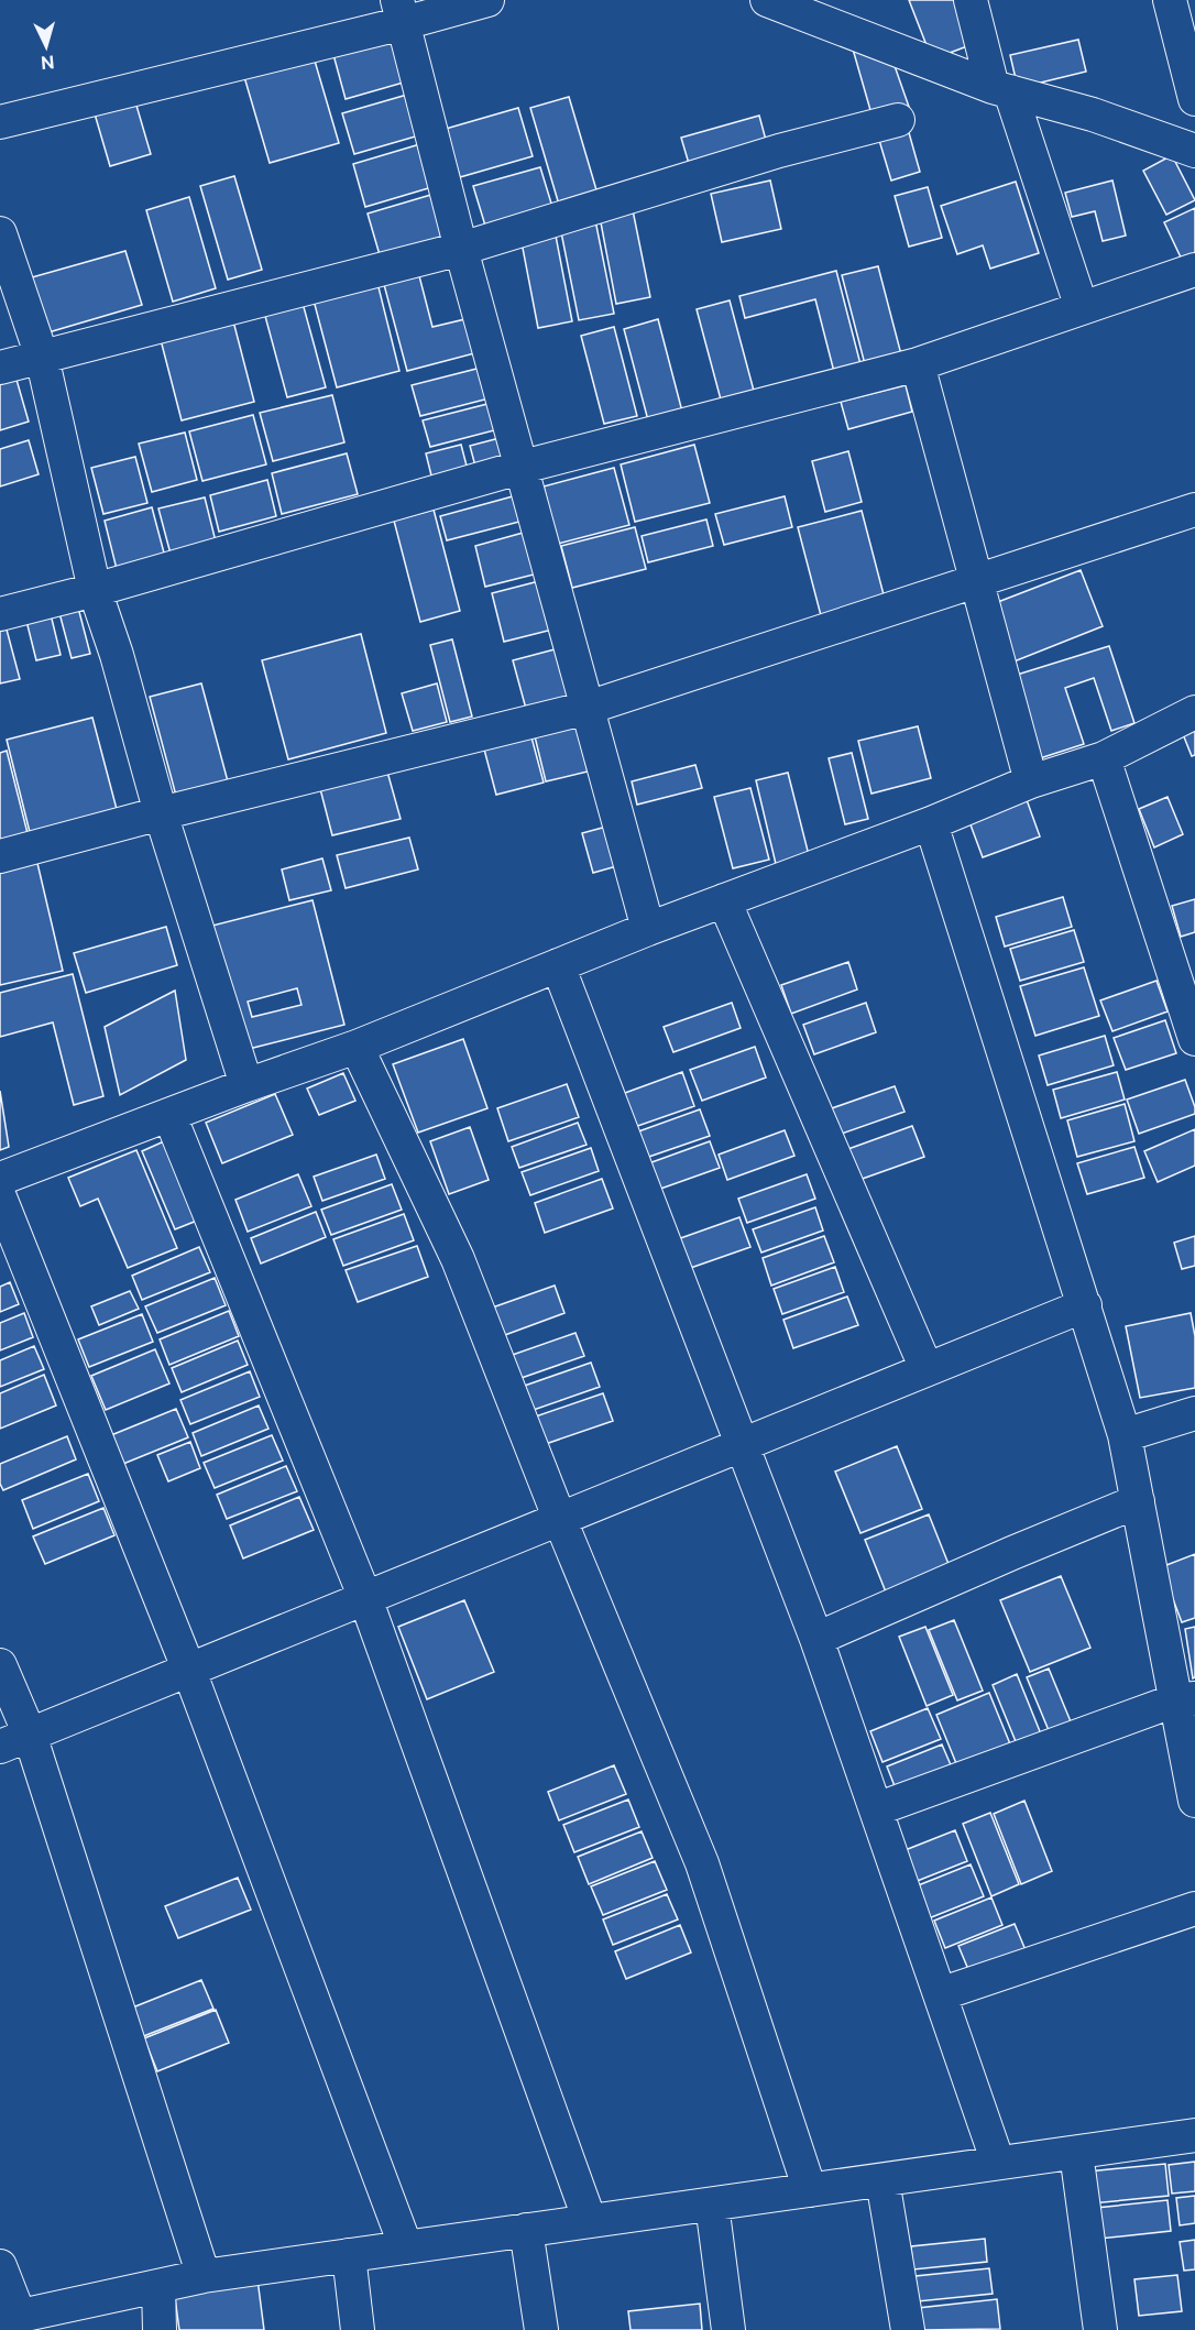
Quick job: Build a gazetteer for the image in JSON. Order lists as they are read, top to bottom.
{
  "north": "bottom"
}
